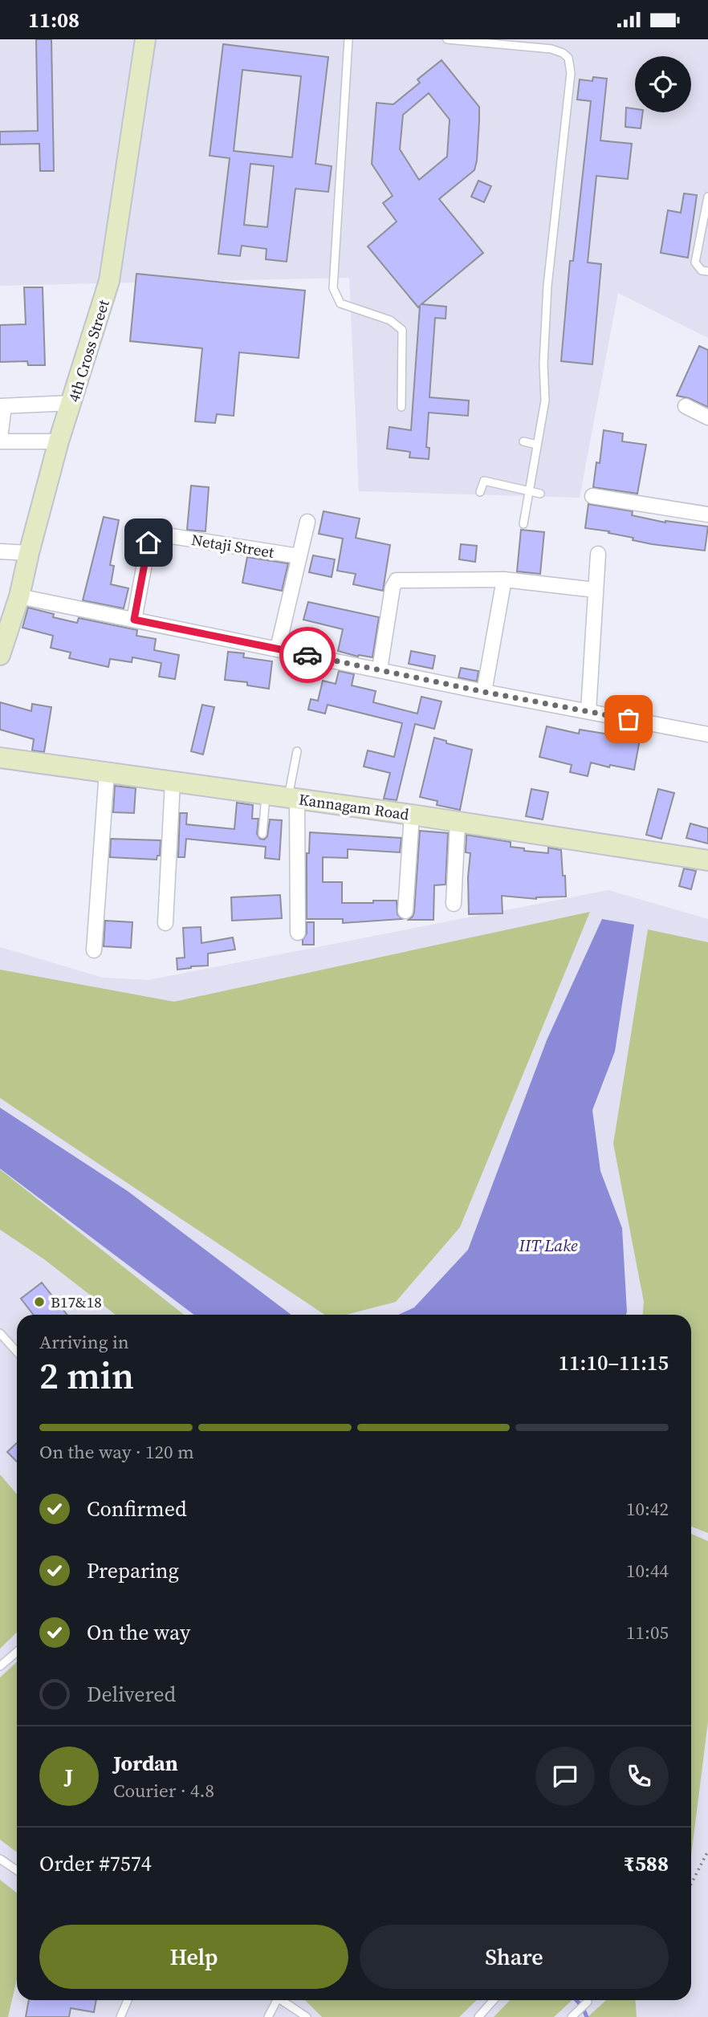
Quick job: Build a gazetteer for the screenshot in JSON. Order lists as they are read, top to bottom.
{
  "streets": {
    "street": ["4th Cross Street", "Netaji Street", "Kannagam Road"]
  },
  "water": ["IIT Lake"],
  "places": ["B17&18"],
  "page": {
    "status": "11:08",
    "heading": ["2 min", "Arriving in", "11:10–11:15"],
    "panel": [
      "Jordan",
      "Courier · 4.8",
      "Order #7574",
      "₹588"
    ],
    "bar": "On the way · 120 m",
    "list": [
      ["Confirmed", "10:42"],
      ["Preparing", "10:44"],
      ["On the way", "11:05"],
      "Delivered"
    ],
    "round": "J",
    "buttons": ["Help", "Share"]
  }
}
